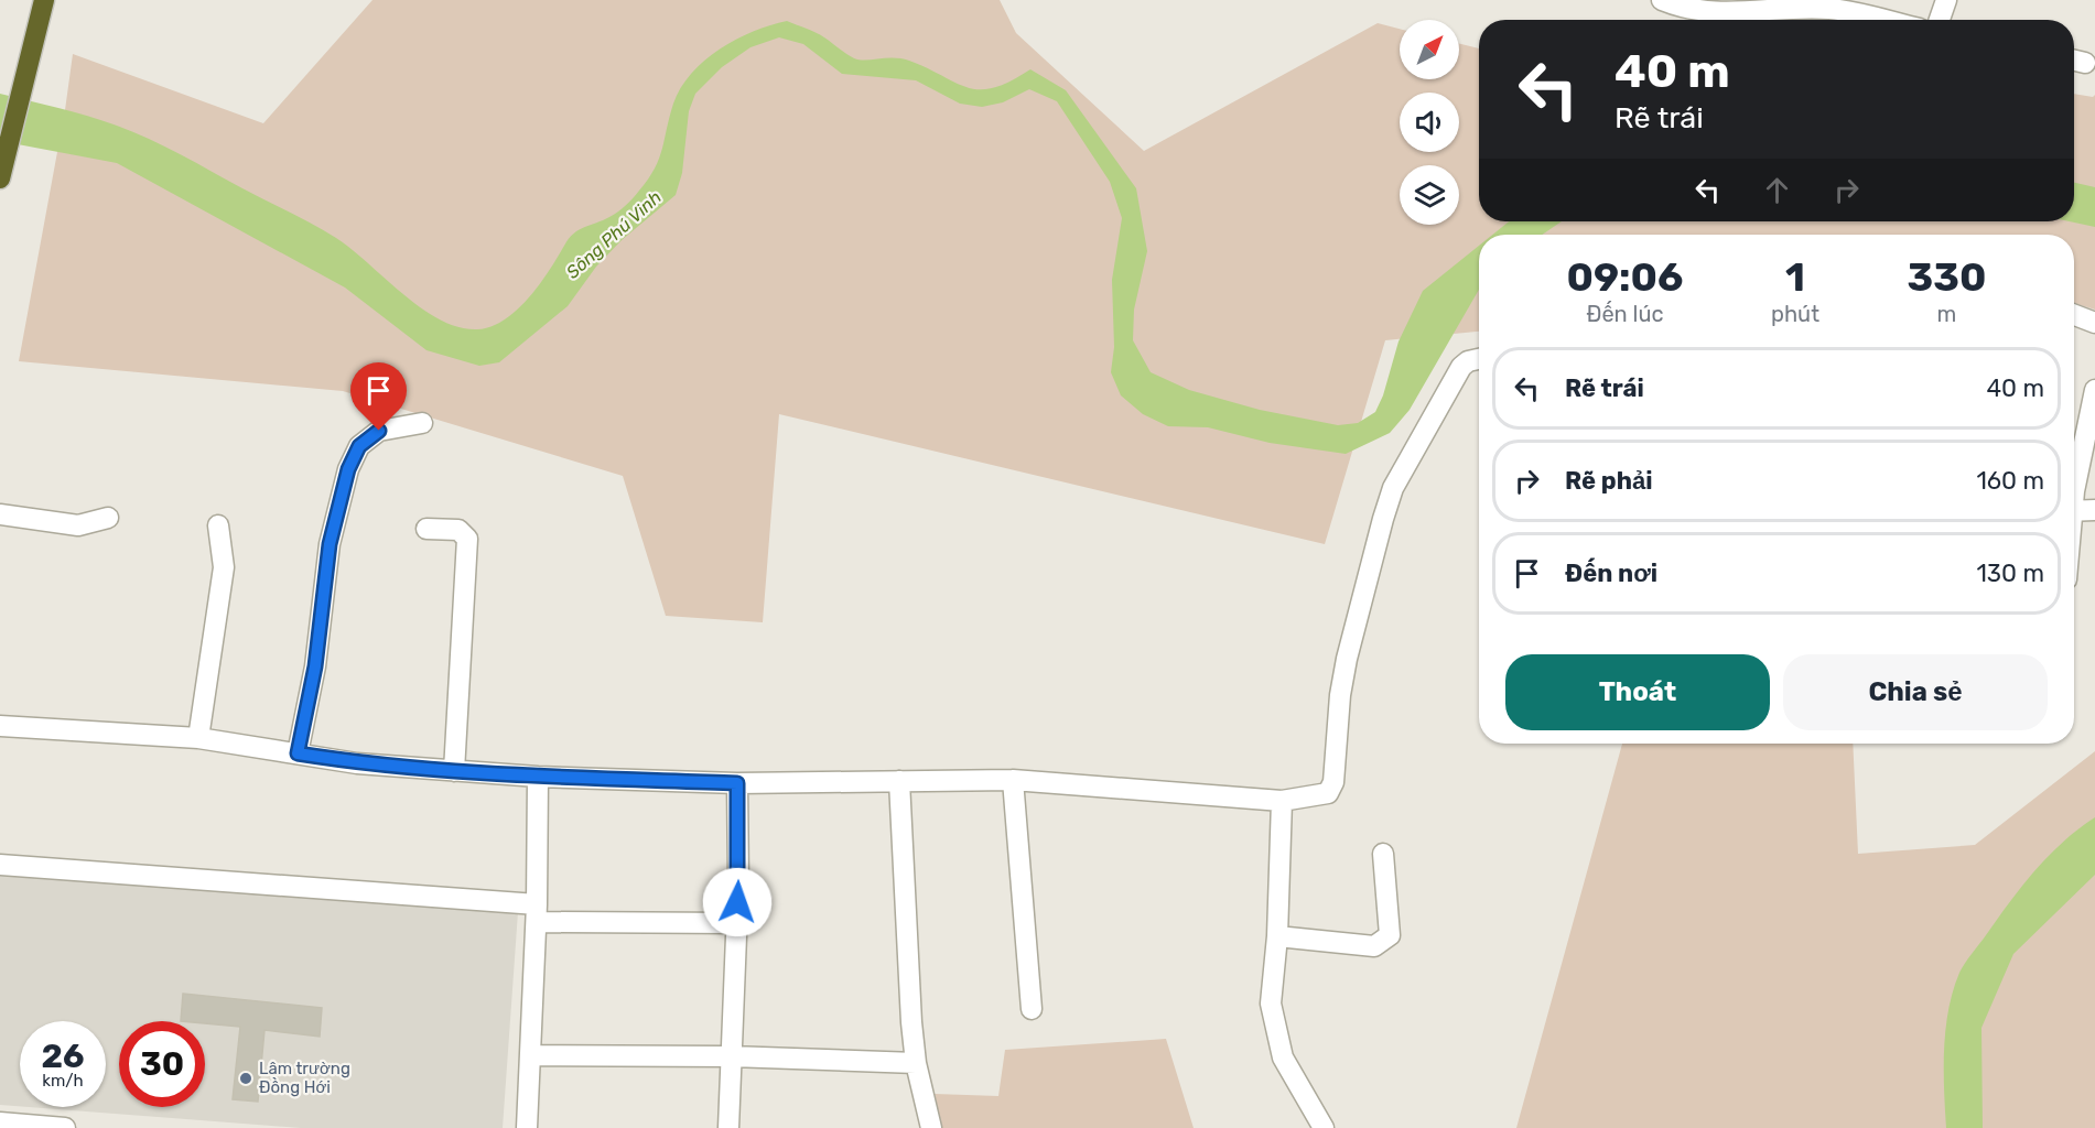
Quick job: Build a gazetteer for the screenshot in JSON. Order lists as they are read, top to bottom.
{
  "water": ["Sông Phú Vinh"],
  "places": ["Lâm trường Đồng Hới"],
  "north": "top right",
  "page": {
    "turn": ["40 m", "Rẽ trái"],
    "eta": [
      "09:06",
      "Đến lúc",
      "1",
      "phút",
      "330",
      "m"
    ],
    "list": [
      {
        "name": "Rẽ trái",
        "value": "40 m"
      },
      {
        "name": "Rẽ phải",
        "value": "160 m"
      },
      {
        "name": "Đến nơi",
        "value": "130 m"
      }
    ],
    "buttons": ["Thoát", "Chia sẻ"],
    "speed": "26 km/h",
    "limit": "30"
  }
}
